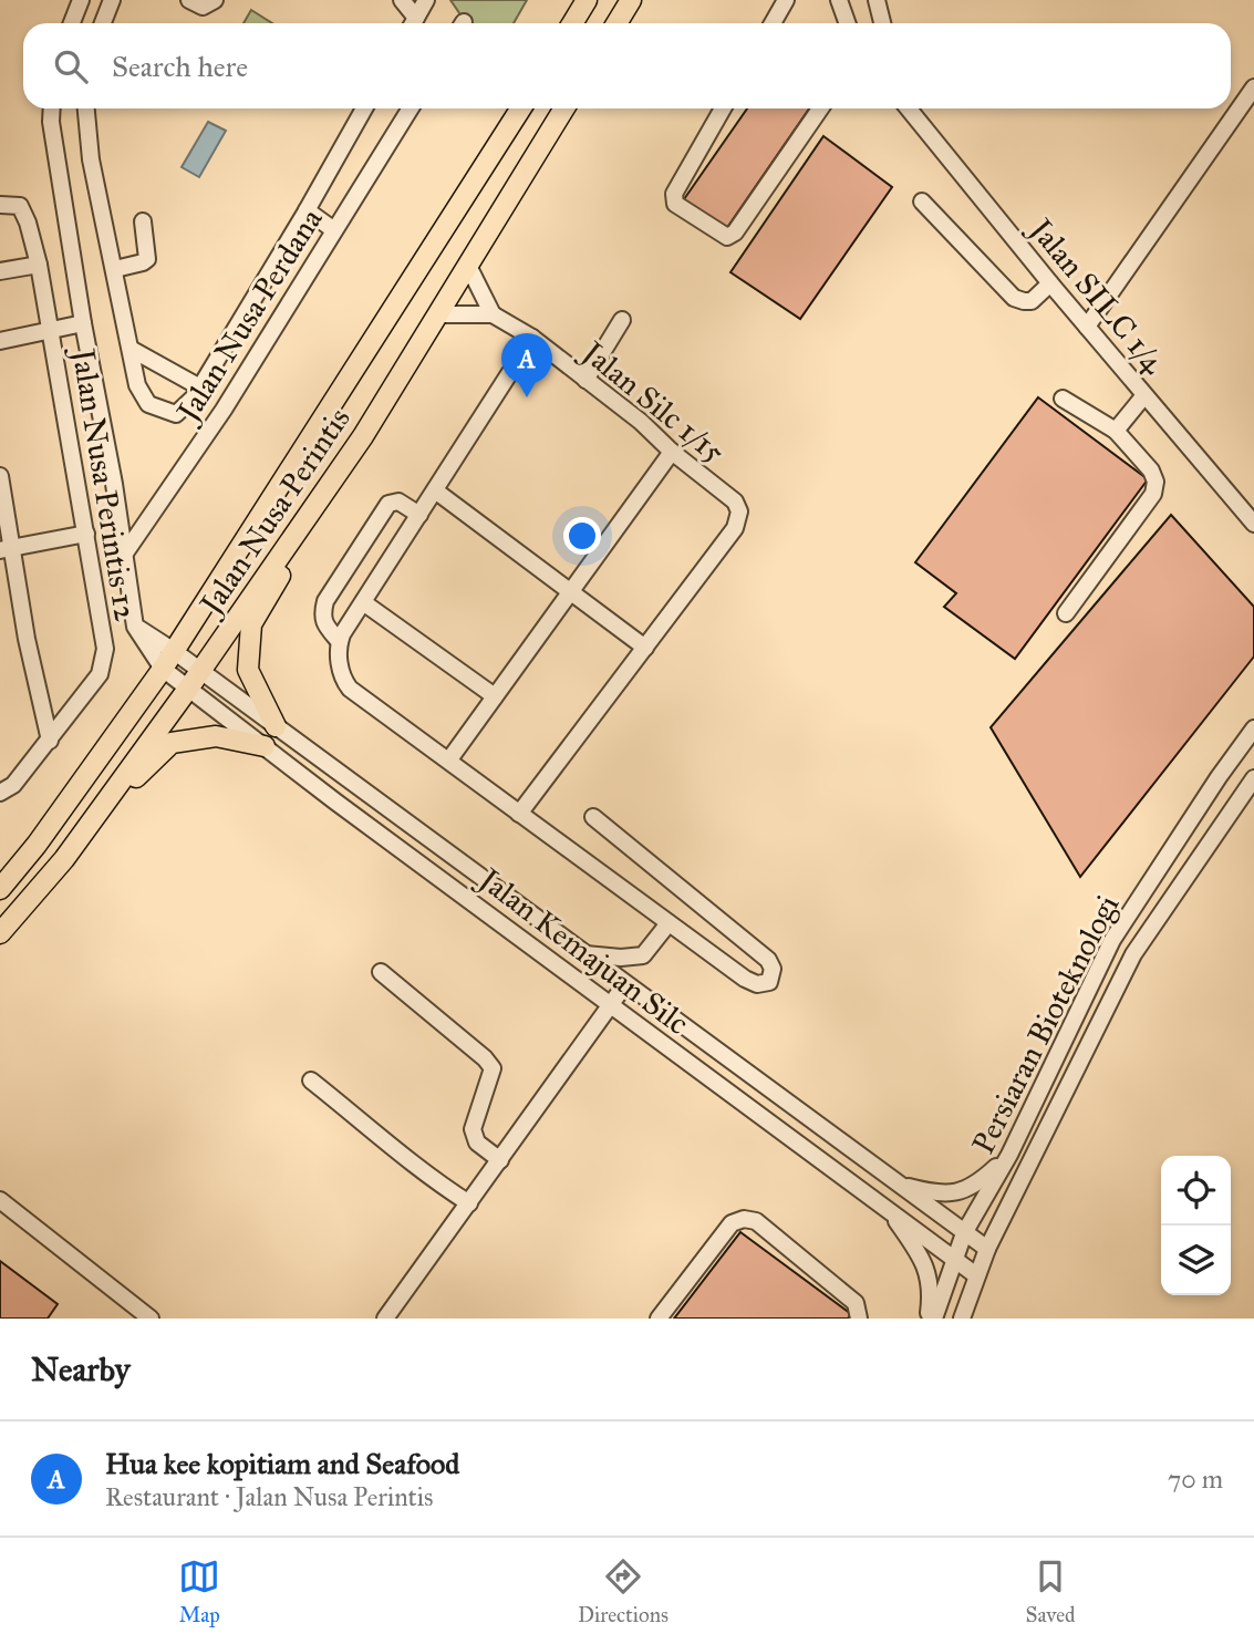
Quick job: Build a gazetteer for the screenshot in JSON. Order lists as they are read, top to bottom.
{
  "streets": {
    "main road": ["Jalan Nusa Perintis"],
    "street": [
      "Jalan SILC 1/4",
      "Jalan Nusa Perdana",
      "Jalan Silc 1/15",
      "Jalan Nusa Perintis 12",
      "Jalan Kemajuan Silc",
      "Persiaran Bioteknologi"
    ]
  },
  "crossings": [
    ["Jalan Nusa Perintis", "Jalan Kemajuan Silc"],
    ["Jalan Kemajuan Silc", "Persiaran Bioteknologi"]
  ],
  "page": {
    "search": "Search here",
    "pins": "A",
    "heading": "Nearby",
    "list": [
      {
        "mark": "A",
        "name": "Hua kee kopitiam and Seafood",
        "note": "Restaurant · Jalan Nusa Perintis",
        "value": "70 m"
      }
    ],
    "nav": ["Map", "Directions", "Saved"]
  }
}
